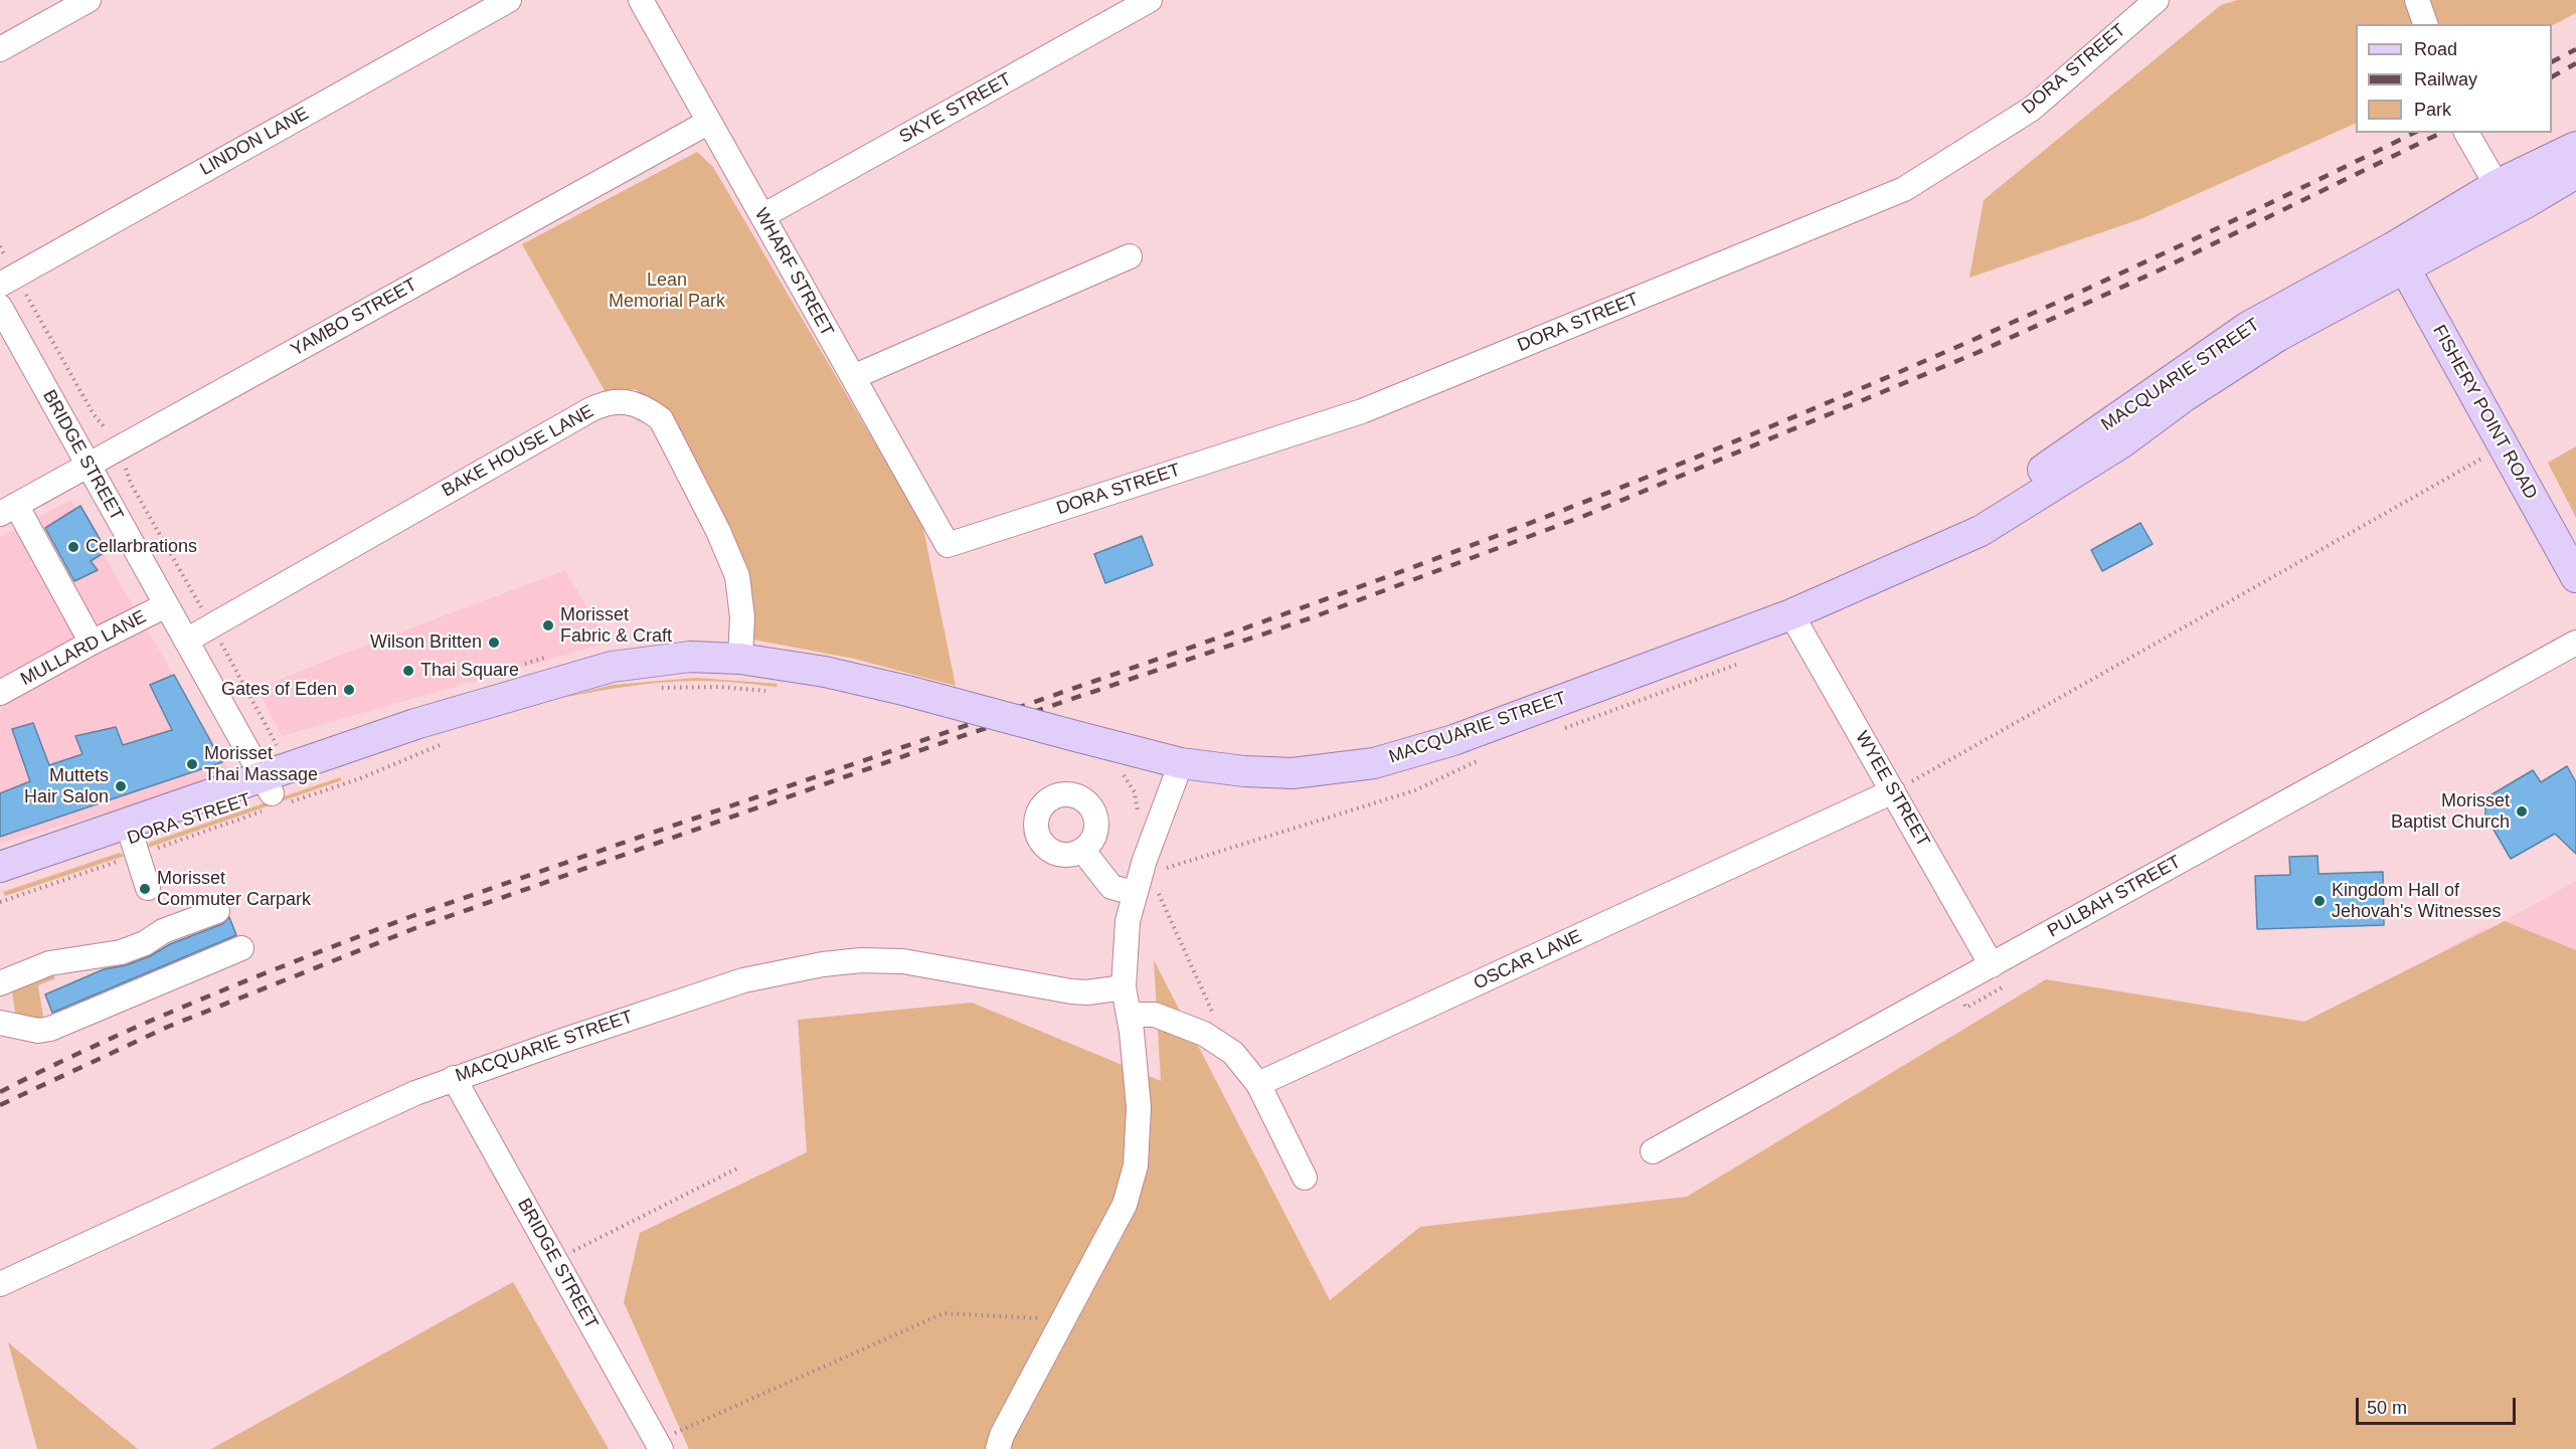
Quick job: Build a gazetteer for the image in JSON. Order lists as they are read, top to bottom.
{
  "streets": {
    "main road": ["DORA STREET", "MACQUARIE STREET", "FISHERY POINT ROAD"],
    "street": [
      "SKYE STREET",
      "LINDON LANE",
      "WHARF STREET",
      "YAMBO STREET",
      "BAKE HOUSE LANE",
      "BRIDGE STREET",
      "MULLARD LANE",
      "WYEE STREET",
      "PULBAH STREET",
      "OSCAR LANE"
    ]
  },
  "crossings": [
    ["DORA STREET", "WHARF STREET"],
    ["DORA STREET", "MACQUARIE STREET"],
    ["DORA STREET", "BAKE HOUSE LANE"],
    ["DORA STREET", "BRIDGE STREET"],
    ["SKYE STREET", "WHARF STREET"],
    ["WHARF STREET", "YAMBO STREET"],
    ["YAMBO STREET", "BRIDGE STREET"],
    ["MACQUARIE STREET", "FISHERY POINT ROAD"],
    ["MACQUARIE STREET", "BAKE HOUSE LANE"],
    ["MACQUARIE STREET", "BRIDGE STREET"],
    ["MACQUARIE STREET", "WYEE STREET"],
    ["BAKE HOUSE LANE", "BRIDGE STREET"],
    ["BRIDGE STREET", "MULLARD LANE"],
    ["WYEE STREET", "PULBAH STREET"],
    ["WYEE STREET", "OSCAR LANE"]
  ],
  "parks": ["Lean Memorial Park"],
  "places": [
    "Cellarbrations",
    "Morisset Fabric & Craft",
    "Wilson Britten",
    "Thai Square",
    "Gates of Eden",
    "Morisset Thai Massage",
    "Muttets Hair Salon",
    "Morisset Baptist Church",
    "Morisset Commuter Carpark",
    "Kingdom Hall of Jehovah's Witnesses"
  ],
  "legend": ["Road", "Railway", "Park"],
  "scale_bar": "50 m"
}
